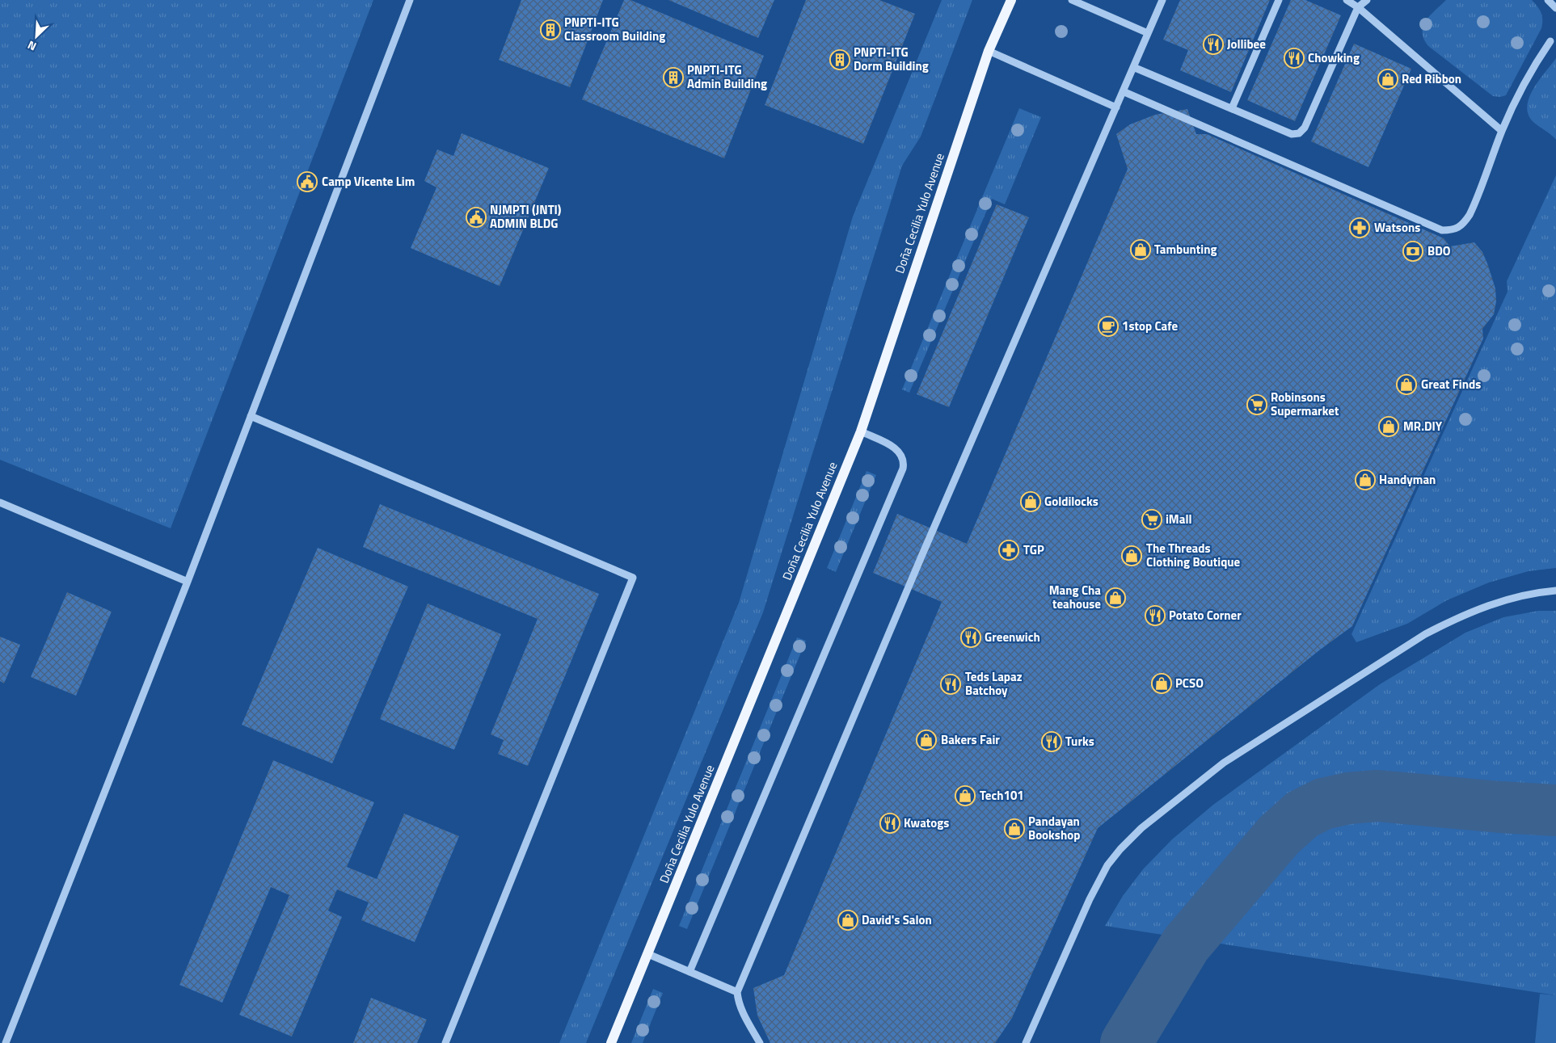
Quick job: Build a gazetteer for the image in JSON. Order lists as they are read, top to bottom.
{
  "streets": {
    "main road": ["Doña Cecilia Yulo Avenue"]
  },
  "places": {
    "building": ["PNPTI-ITG Classroom Building", "PNPTI-ITG Dorm Building", "PNPTI-ITG Admin Building"],
    "restaurant": [
      "Jollibee",
      "Chowking",
      "Potato Corner",
      "Greenwich",
      "Teds Lapaz Batchoy",
      "Turks",
      "Kwatogs"
    ],
    "shop": [
      "Red Ribbon",
      "Tambunting",
      "Great Finds",
      "MR.DIY",
      "Handyman",
      "Goldilocks",
      "The Threads Clothing Boutique",
      "Mang Cha teahouse",
      "PCSO",
      "Bakers Fair",
      "Tech101",
      "Pandayan Bookshop",
      "David's Salon"
    ],
    "public building": ["Camp Vicente Lim", "NJMPTI (JNTI) ADMIN BLDG"],
    "pharmacy": ["Watsons", "TGP"],
    "bank": ["BDO"],
    "cafe": ["1stop Cafe"],
    "supermarket": ["Robinsons Supermarket", "iMall"]
  },
  "north": "bottom left"
}
